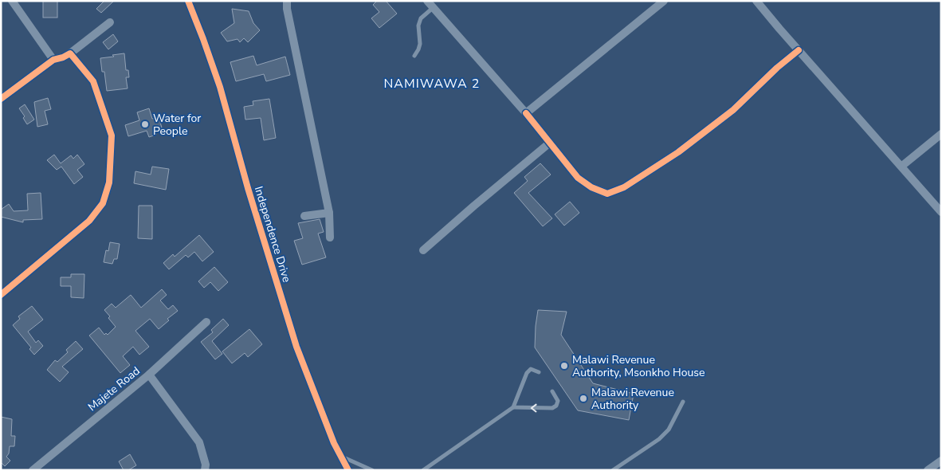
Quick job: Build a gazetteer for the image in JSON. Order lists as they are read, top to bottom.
{
  "streets": {
    "street": ["Independence Drive", "Majete Road"]
  },
  "districts": ["NAMIWAWA 2"],
  "places": ["Water for People", "Malawi Revenue Authority, Msonkho House", "Malawi Revenue Authority"]
}
